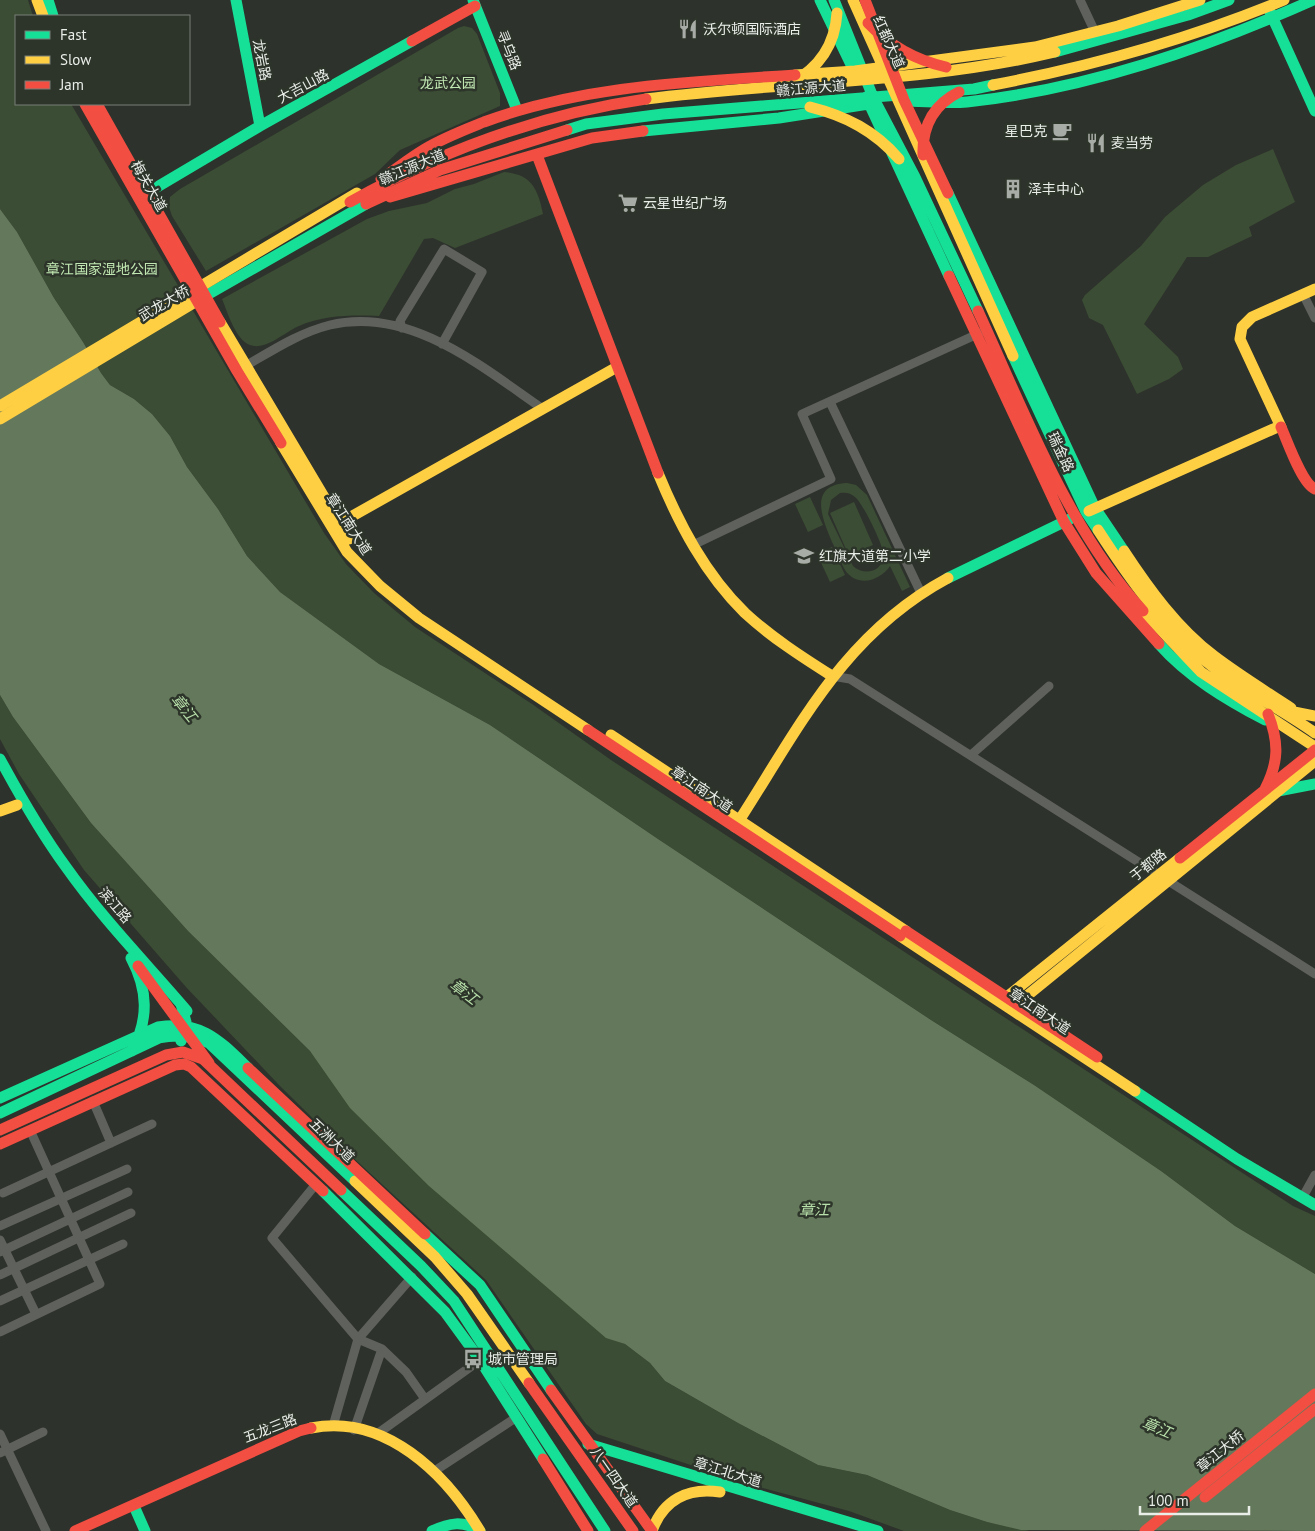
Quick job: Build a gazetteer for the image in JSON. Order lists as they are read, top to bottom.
{
  "streets": {
    "main road": [
      "红都大道",
      "寻乌路",
      "龙岩路",
      "大吉山路",
      "赣江源大道",
      "梅关大道",
      "武龙大桥",
      "瑞金路",
      "章江南大道",
      "于都路",
      "滨江路",
      "五洲大道",
      "五龙三路",
      "章江大桥",
      "章江北大道",
      "八一四大道"
    ]
  },
  "crossings": [
    ["红都大道", "赣江源大道"],
    ["红都大道", "瑞金路"],
    ["寻乌路", "大吉山路"],
    ["龙岩路", "大吉山路"],
    ["大吉山路", "梅关大道"],
    ["赣江源大道", "武龙大桥"],
    ["赣江源大道", "瑞金路"],
    ["梅关大道", "章江南大道"],
    ["瑞金路", "于都路"],
    ["章江南大道", "于都路"],
    ["滨江路", "五洲大道"],
    ["五洲大道", "章江北大道"],
    ["五洲大道", "八一四大道"],
    ["章江北大道", "八一四大道"]
  ],
  "water": ["章江"],
  "parks": ["龙武公园", "章江国家湿地公园"],
  "places": {
    "restaurant": ["沃尔顿国际酒店", "麦当劳"],
    "cafe": ["星巴克"],
    "building": ["泽丰中心"],
    "supermarket": ["云星世纪广场"],
    "school or university": ["红旗大道第二小学"],
    "bus stop": ["城市管理局"]
  },
  "legend": ["Fast", "Slow", "Jam"],
  "scale_bar": "100 m"
}
